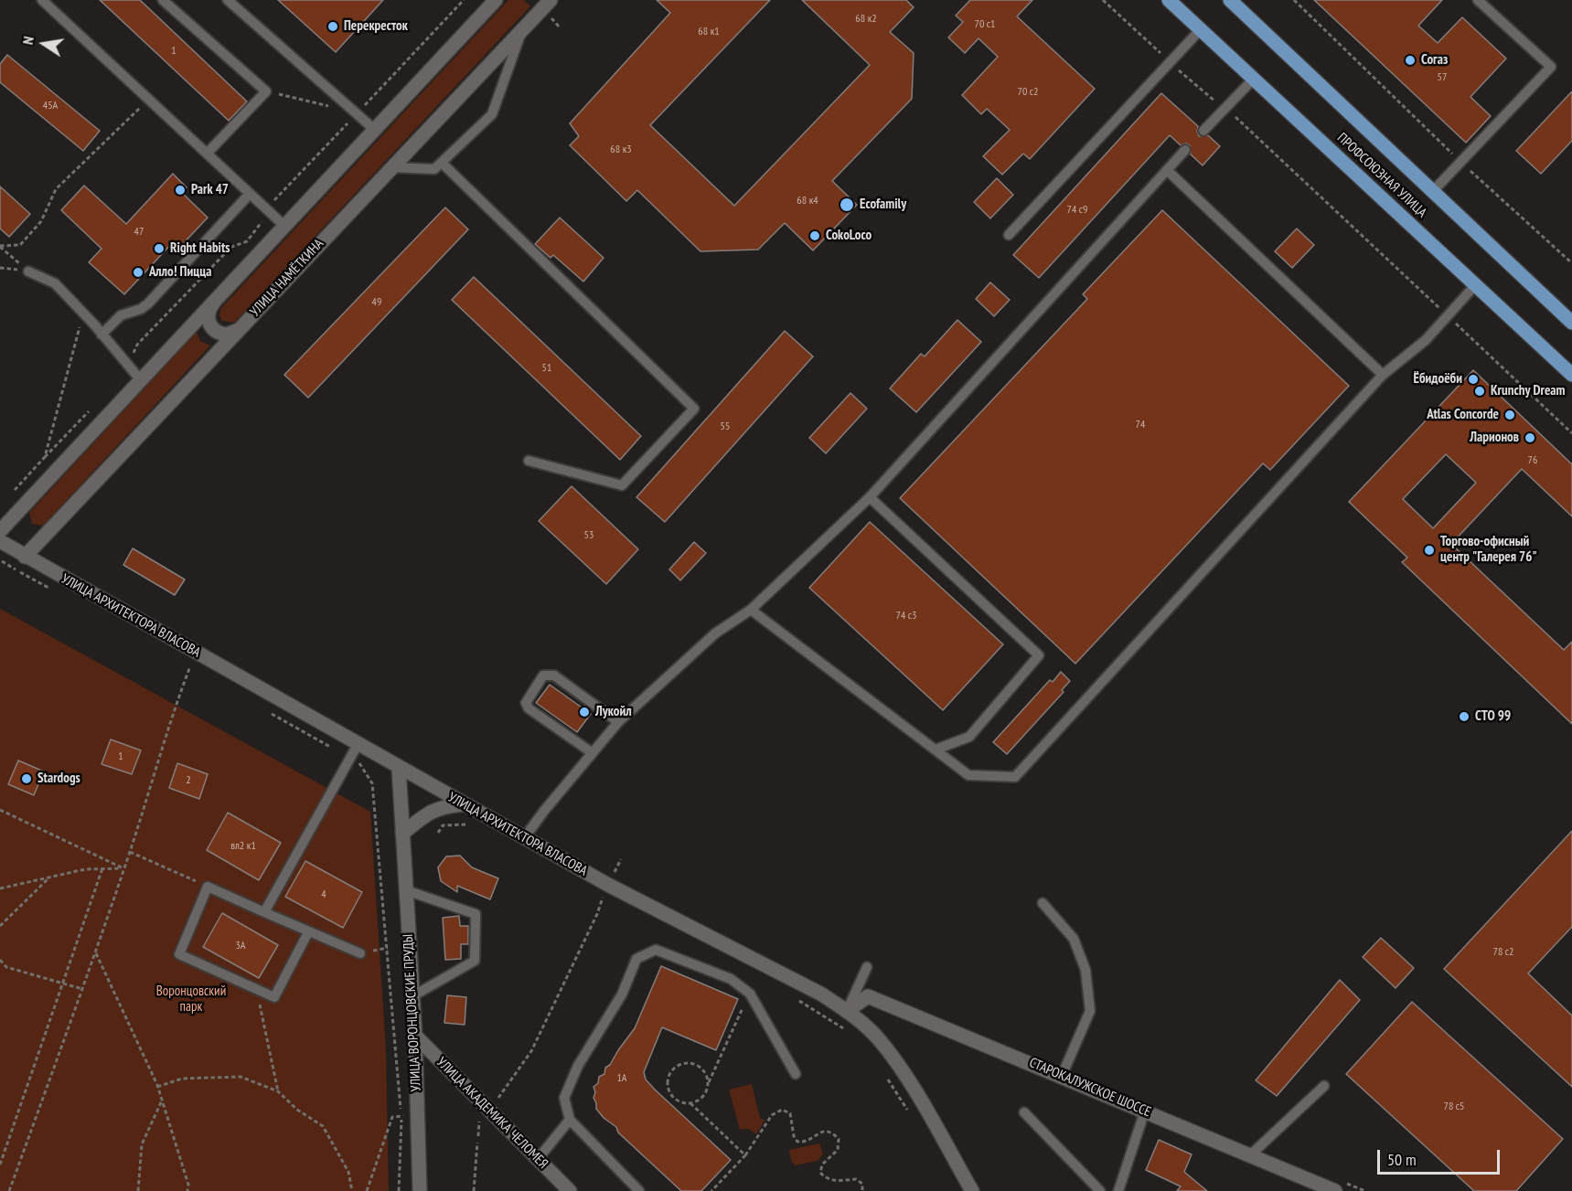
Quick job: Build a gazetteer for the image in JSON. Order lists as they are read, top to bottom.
{
  "streets": {
    "main road": ["ПРОФСОЮЗНАЯ УЛИЦА"],
    "street": [
      "УЛИЦА НАМЁТКИНА",
      "УЛИЦА АРХИТЕКТОРА ВЛАСОВА",
      "УЛИЦА ВОРОНЦОВСКИЕ ПРУДЫ",
      "СТАРОКАЛУЖСКОЕ ШОССЕ",
      "УЛИЦА АКАДЕМИКА ЧЕЛОМЕЯ"
    ]
  },
  "crossings": [
    ["УЛИЦА НАМЁТКИНА", "УЛИЦА АРХИТЕКТОРА ВЛАСОВА"],
    ["УЛИЦА АРХИТЕКТОРА ВЛАСОВА", "УЛИЦА ВОРОНЦОВСКИЕ ПРУДЫ"],
    ["УЛИЦА АРХИТЕКТОРА ВЛАСОВА", "СТАРОКАЛУЖСКОЕ ШОССЕ"],
    ["УЛИЦА ВОРОНЦОВСКИЕ ПРУДЫ", "УЛИЦА АКАДЕМИКА ЧЕЛОМЕЯ"]
  ],
  "parks": ["Воронцовский парк"],
  "places": [
    "Перекресток",
    "Согаз",
    "Park 47",
    "Ecofamily",
    "CokoLoco",
    "Right Habits",
    "Алло! Пицца",
    "Ёбидоёби",
    "Krunchy Dream",
    "Atlas Concorde",
    "Ларионов",
    "Торгово-офисный центр \"Галерея 76\"",
    "Лукойл",
    "СТО 99",
    "Stardogs"
  ],
  "house_numbers": [
    "68 к2",
    "70 с1",
    "68 к1",
    "1",
    "57",
    "70 с2",
    "45А",
    "68 к3",
    "68 к4",
    "74 с9",
    "47",
    "49",
    "51",
    "74",
    "55",
    "76",
    "53",
    "74 с3",
    "1",
    "2",
    "вл2 к1",
    "4",
    "3А",
    "78 с2",
    "1А",
    "78 с5"
  ],
  "scale_bar": "50 m",
  "north": "left"
}
